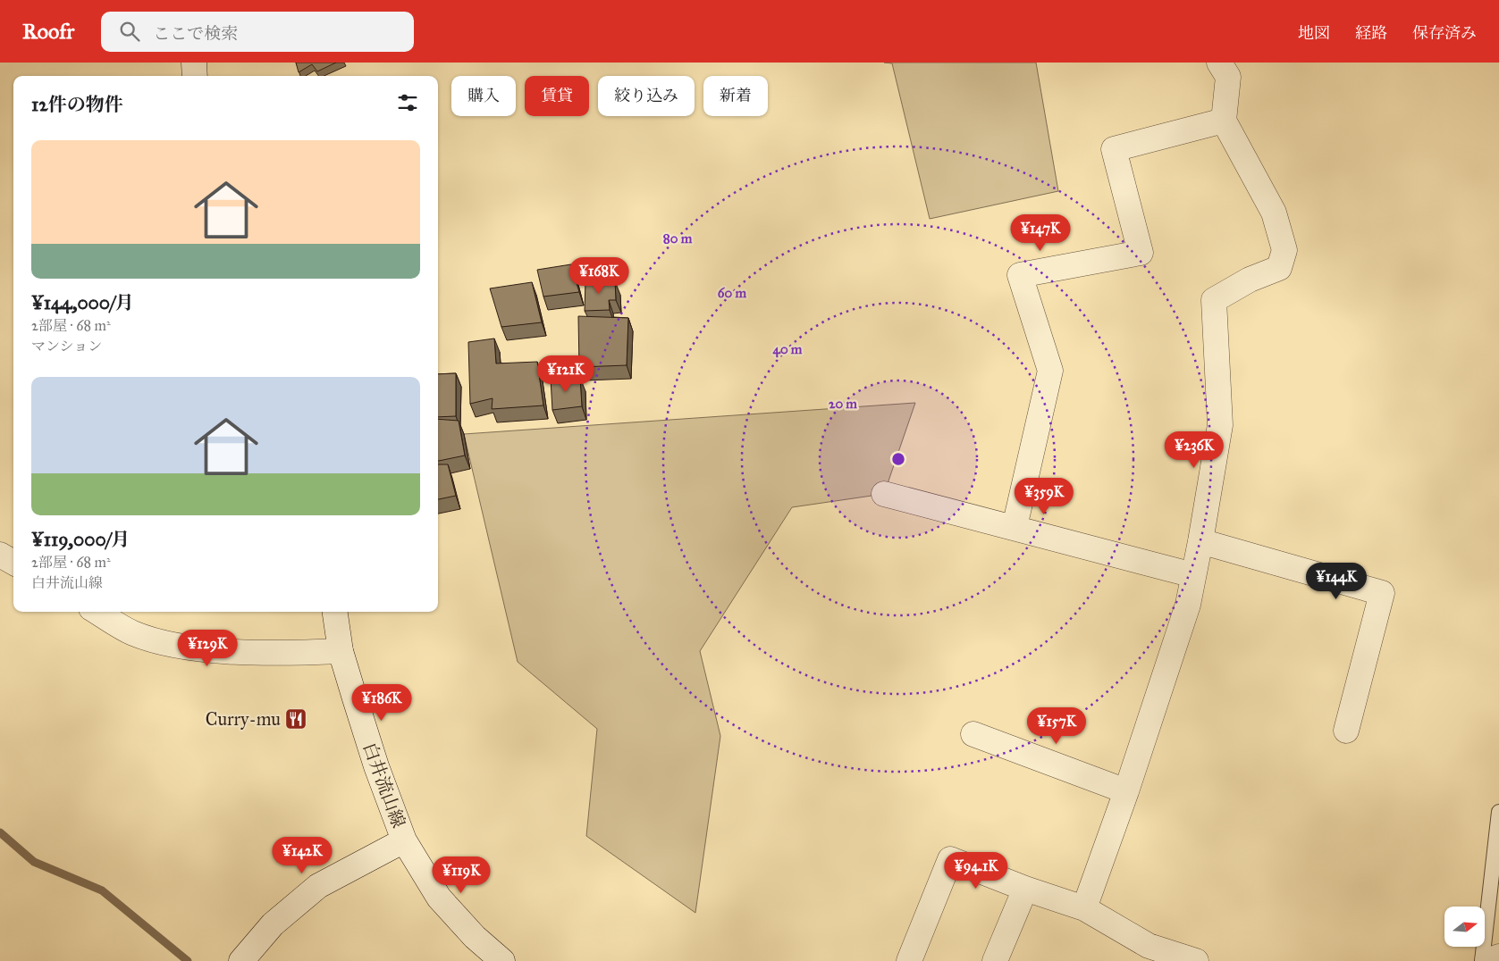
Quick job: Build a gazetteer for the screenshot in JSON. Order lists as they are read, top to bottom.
{
  "streets": {
    "street": ["白井流山線"]
  },
  "places": {
    "restaurant": ["Curry-mu"]
  },
  "north": "right",
  "page": {
    "header": "Roofr",
    "search": "ここで検索",
    "nav": ["地図", "経路", "保存済み"],
    "chip": [
      "購入",
      "賃貸",
      "絞り込み",
      "新着"
    ],
    "heading": "12件の物件",
    "list": [
      {
        "name": "¥144,000/月",
        "note": "2部屋 · 68 m² · マンション"
      },
      {
        "name": "¥119,000/月",
        "note": "2部屋 · 68 m² · 白井流山線"
      }
    ],
    "price": [
      "¥147K",
      "¥168K",
      "¥121K",
      "¥236K",
      "¥359K",
      "¥144K",
      "¥129K",
      "¥186K",
      "¥157K",
      "¥142K",
      "¥94.1K",
      "¥119K"
    ]
  },
  "rings": [
    "80 m",
    "60 m",
    "40 m",
    "20 m"
  ]
}
